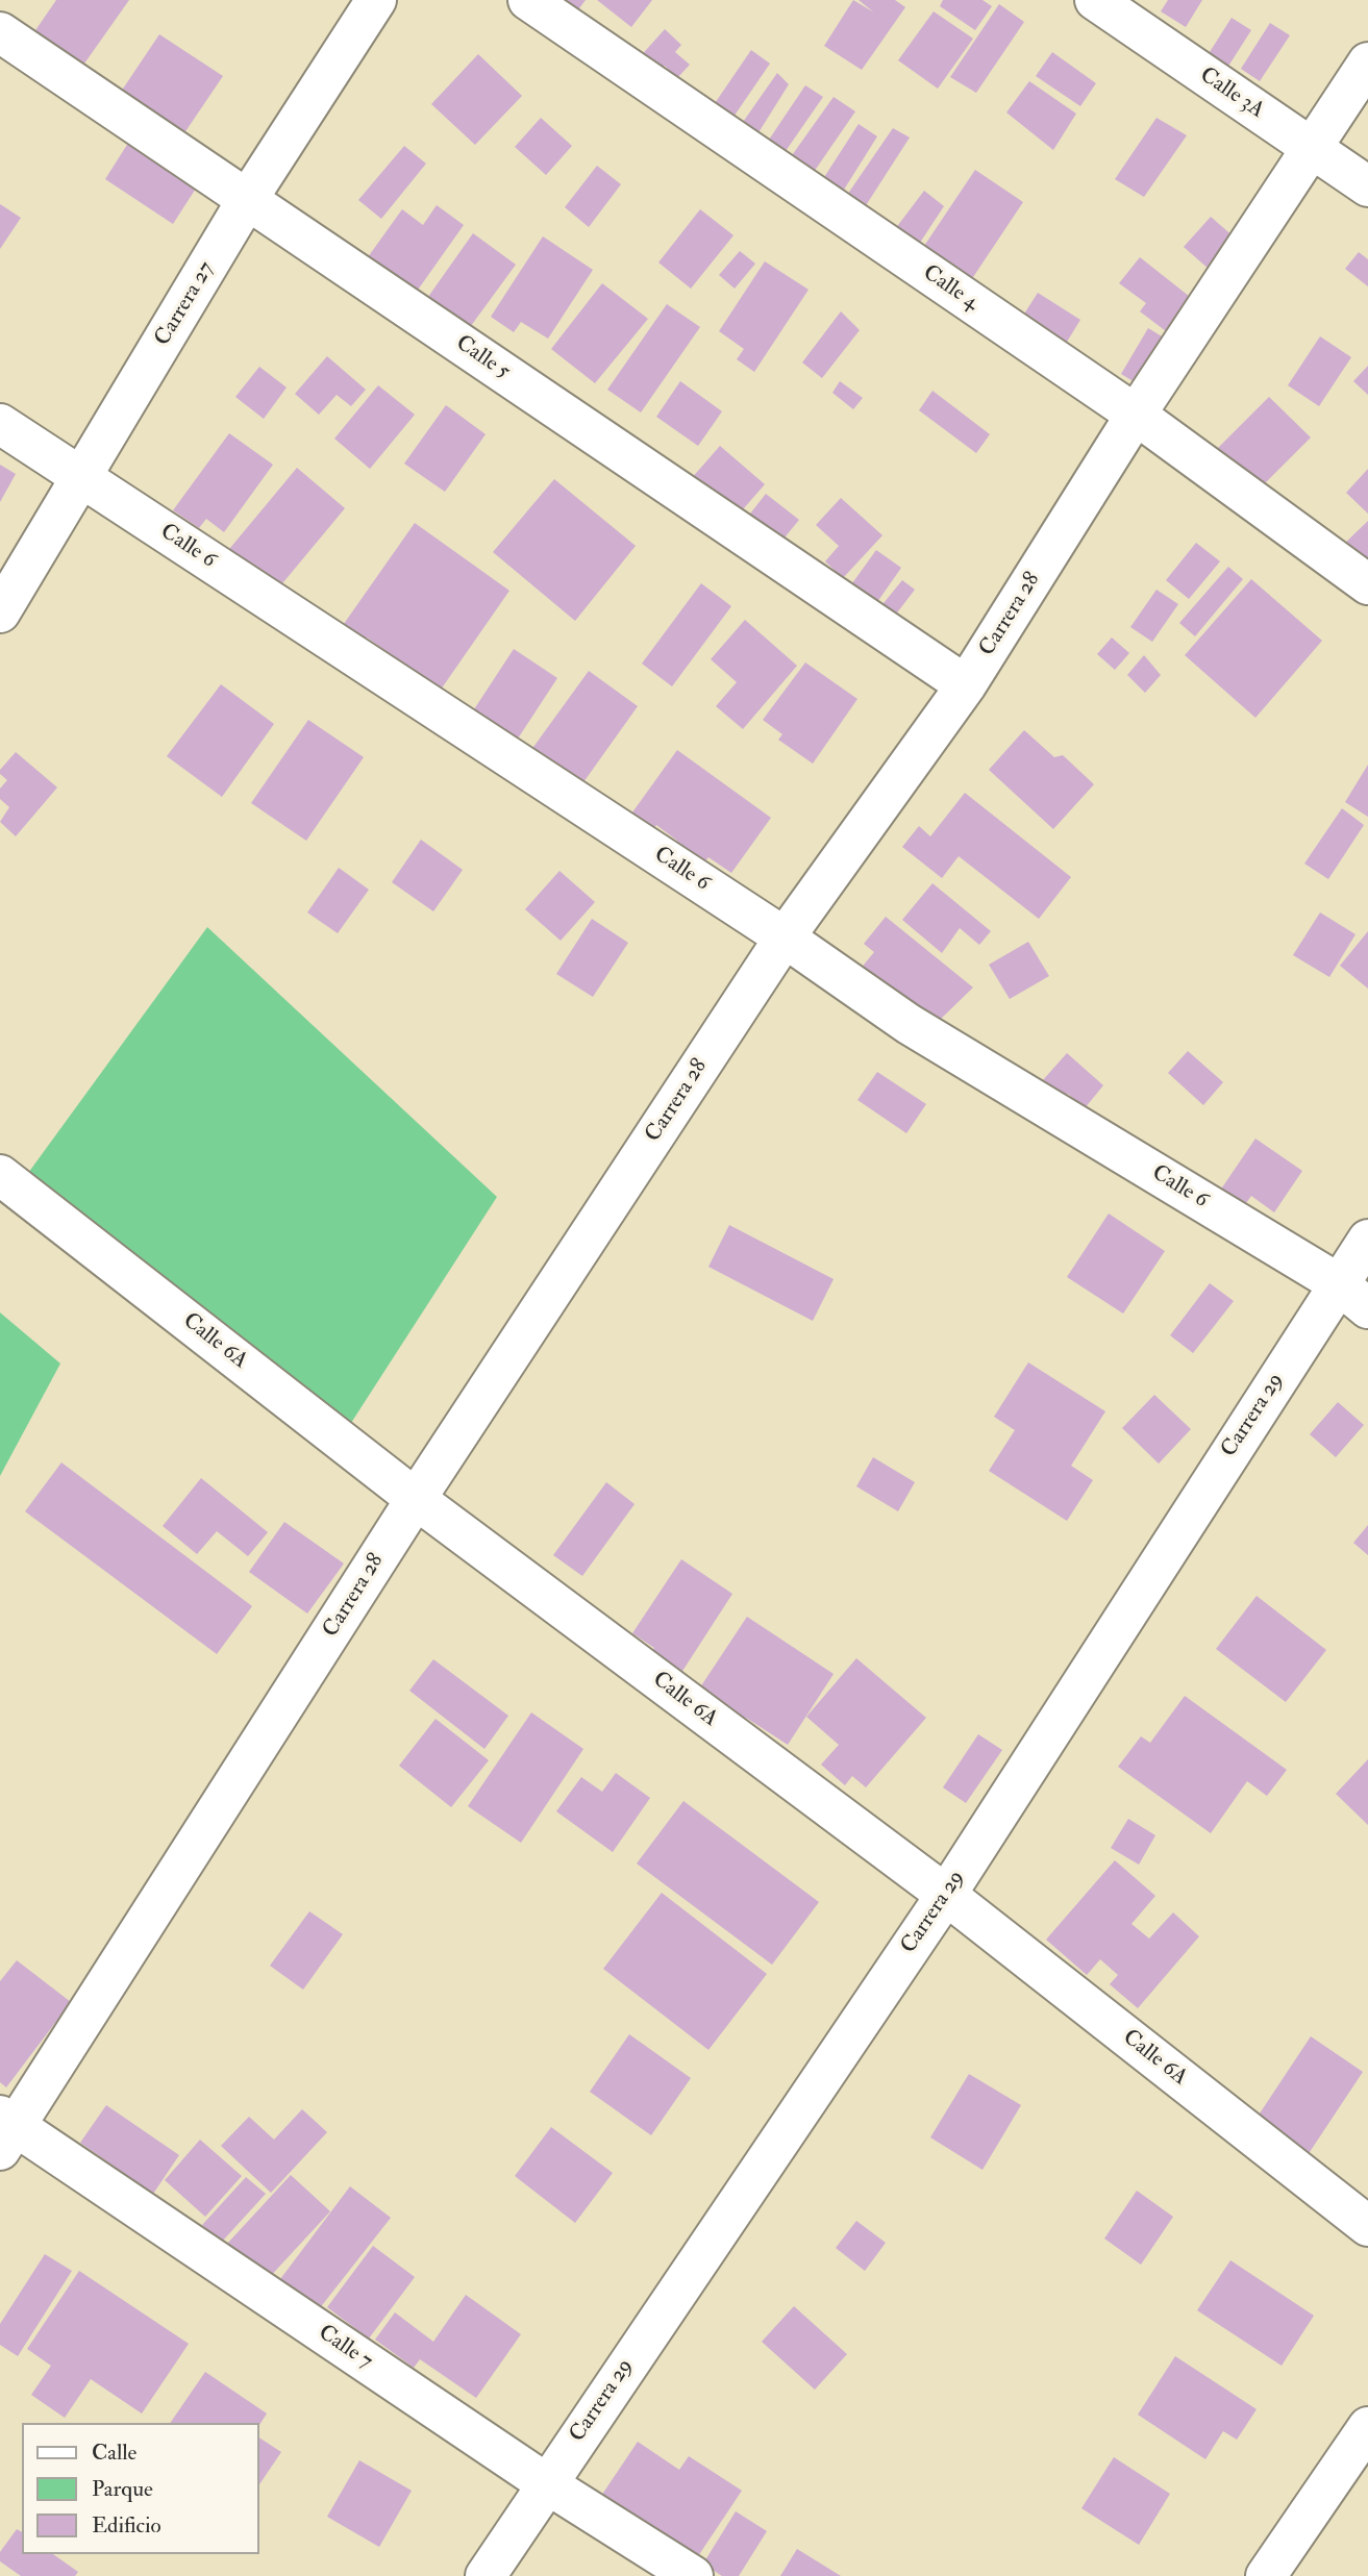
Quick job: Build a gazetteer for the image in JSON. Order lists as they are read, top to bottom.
{
  "streets": {
    "street": [
      "Calle 3A",
      "Calle 4",
      "Carrera 27",
      "Calle 5",
      "Calle 6",
      "Carrera 28",
      "Calle 6A",
      "Carrera 29",
      "Calle 7"
    ]
  },
  "crossings": [
    ["Calle 3A", "Carrera 28"],
    ["Calle 4", "Carrera 28"],
    ["Carrera 27", "Calle 5"],
    ["Carrera 27", "Calle 6"],
    ["Calle 5", "Carrera 28"],
    ["Calle 6", "Carrera 28"],
    ["Calle 6", "Carrera 29"],
    ["Carrera 28", "Calle 6A"],
    ["Carrera 28", "Calle 7"],
    ["Calle 6A", "Carrera 29"],
    ["Carrera 29", "Calle 7"]
  ],
  "legend": ["Calle", "Parque", "Edificio"]
}
